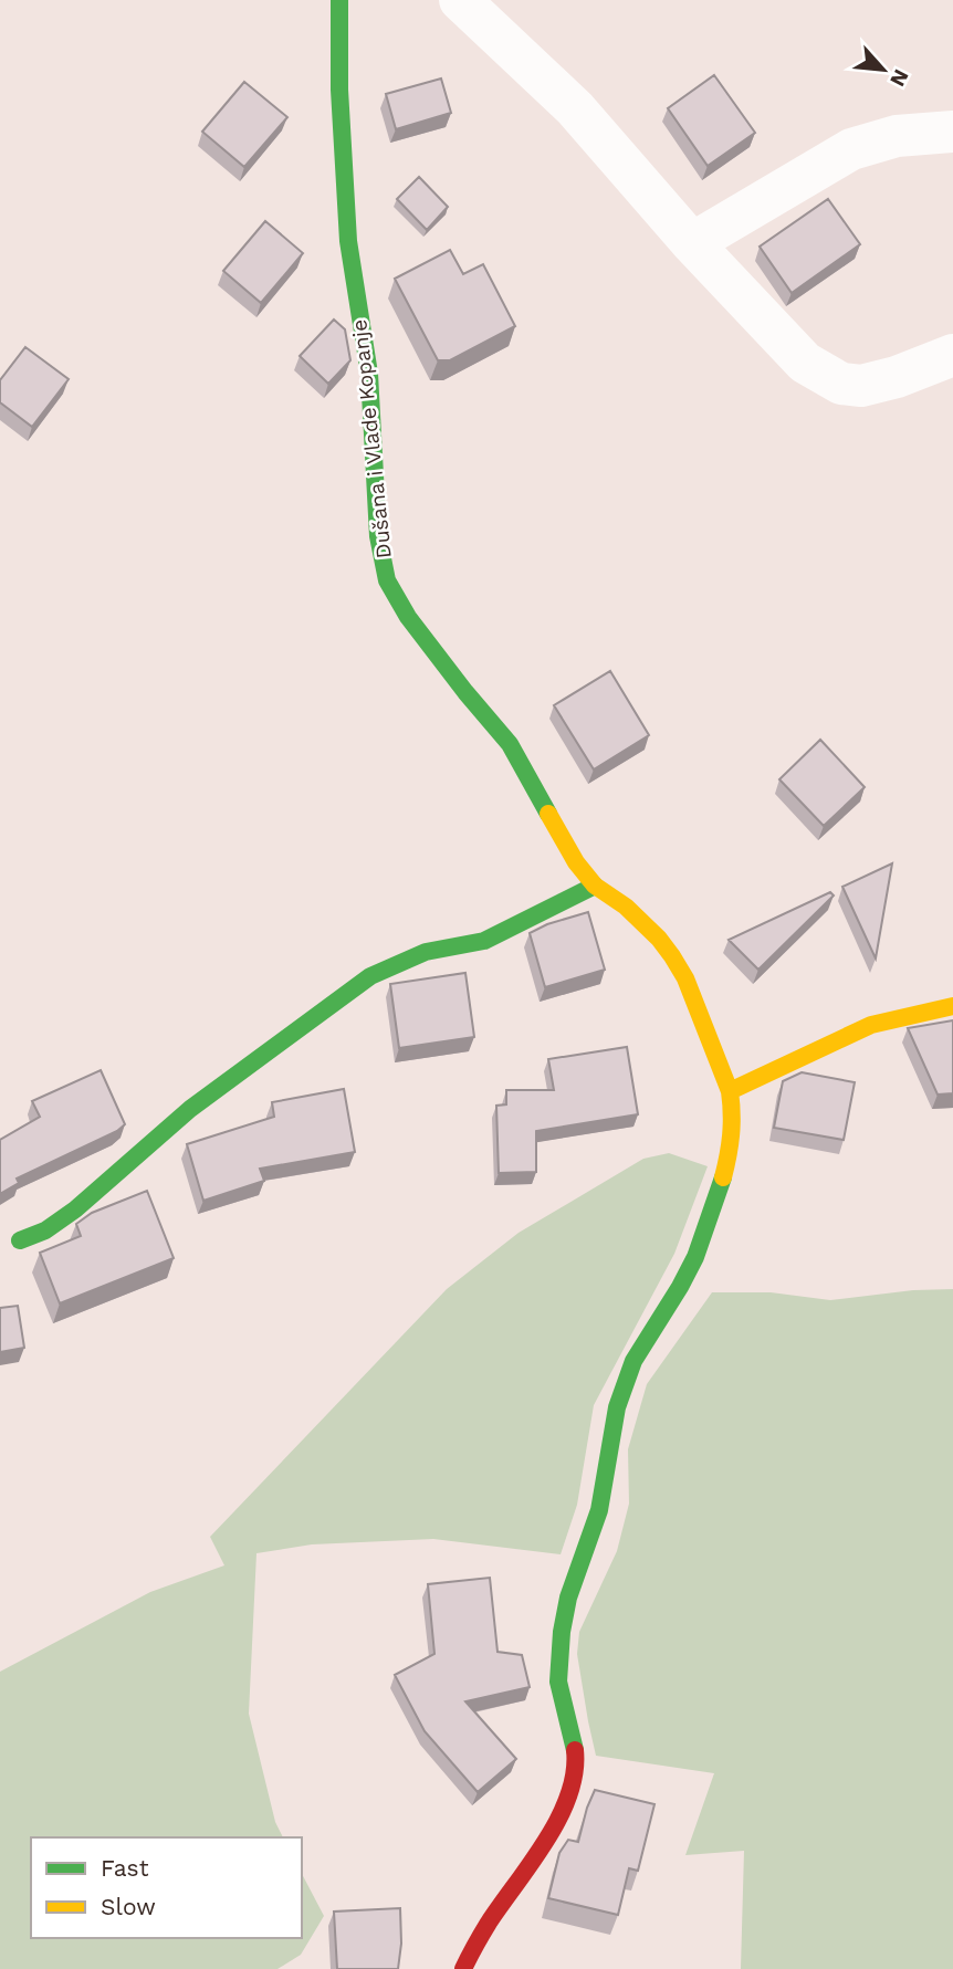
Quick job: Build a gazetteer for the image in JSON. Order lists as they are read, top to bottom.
{
  "streets": {
    "street": ["Dušana i Vlade Kopanje"]
  },
  "legend": ["Fast", "Slow"],
  "north": "bottom right"
}
